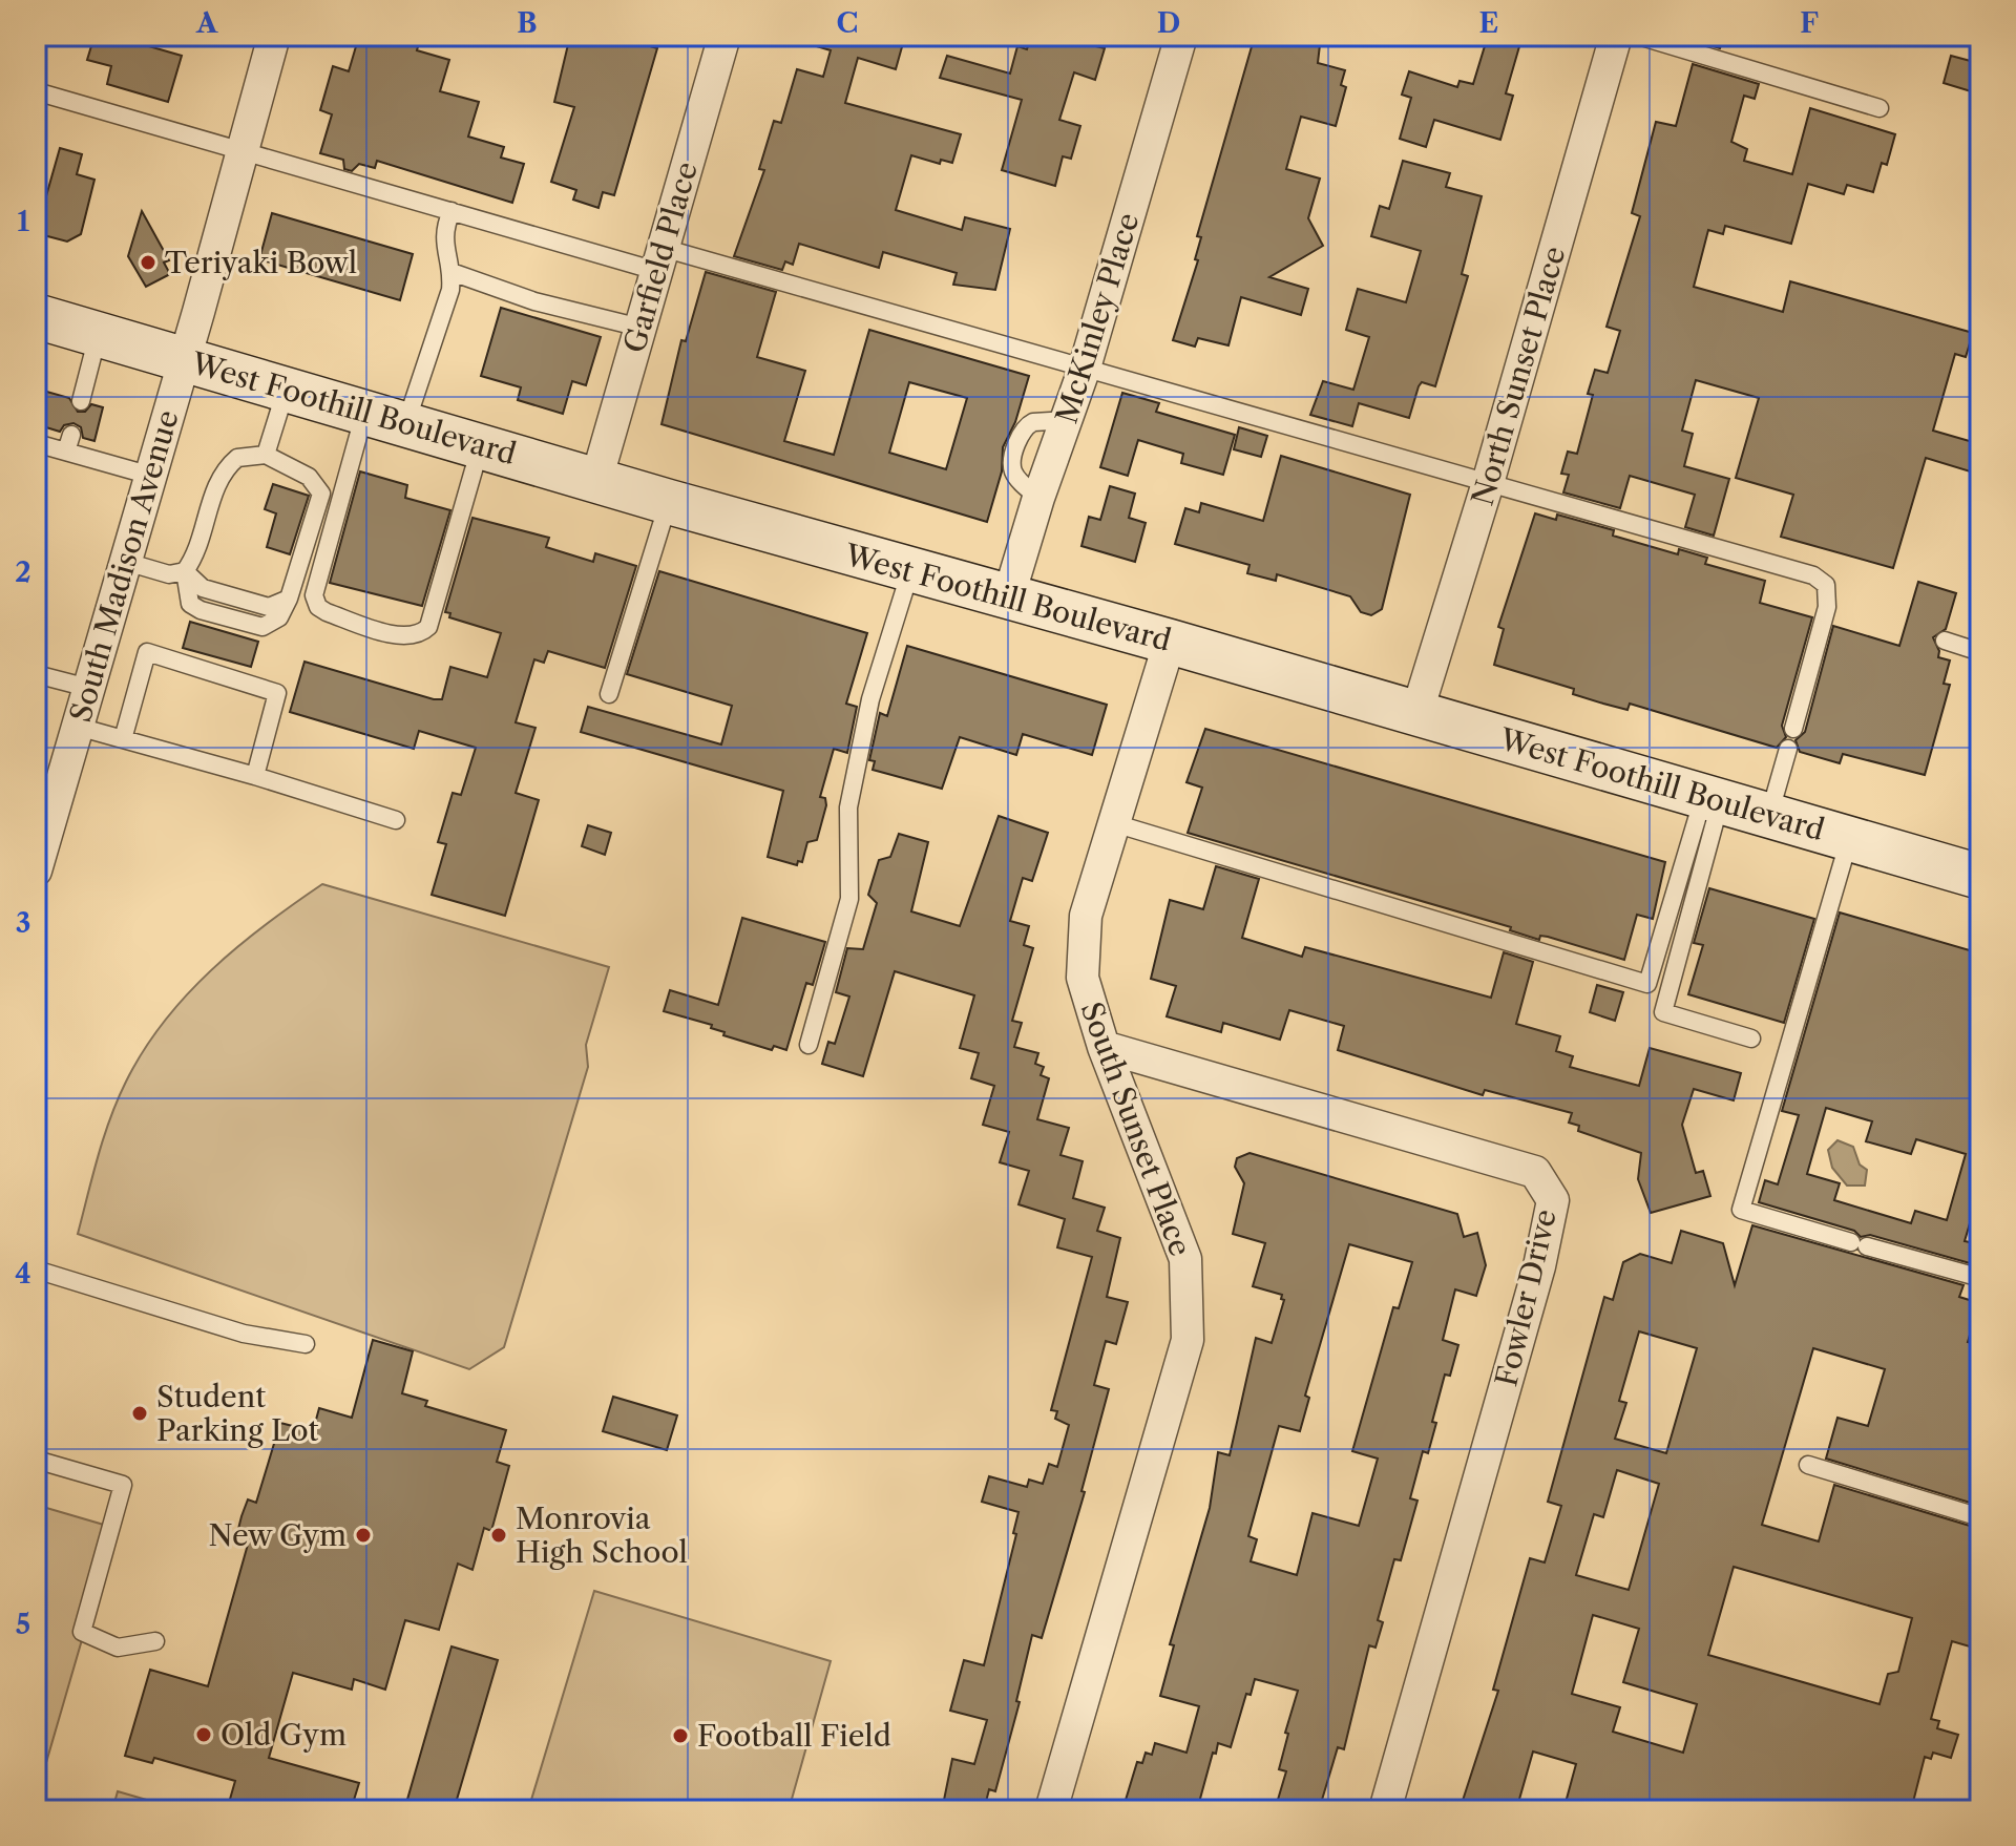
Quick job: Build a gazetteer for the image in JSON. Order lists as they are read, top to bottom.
{
  "streets": {
    "main road": ["West Foothill Boulevard"],
    "street": [
      "Garfield Place",
      "McKinley Place",
      "North Sunset Place",
      "South Madison Avenue",
      "South Sunset Place",
      "Fowler Drive"
    ]
  },
  "crossings": [
    ["Garfield Place", "West Foothill Boulevard"],
    ["McKinley Place", "West Foothill Boulevard"],
    ["North Sunset Place", "West Foothill Boulevard"],
    ["West Foothill Boulevard", "South Madison Avenue"],
    ["West Foothill Boulevard", "South Sunset Place"],
    ["South Sunset Place", "Fowler Drive"]
  ],
  "places": [
    "Teriyaki Bowl",
    "Student Parking Lot",
    "New Gym",
    "Monrovia High School",
    "Old Gym",
    "Football Field"
  ],
  "grid": {
    "columns": [
      "A",
      "B",
      "C",
      "D",
      "E",
      "F"
    ],
    "rows": [
      "1",
      "2",
      "3",
      "4",
      "5"
    ]
  }
}
